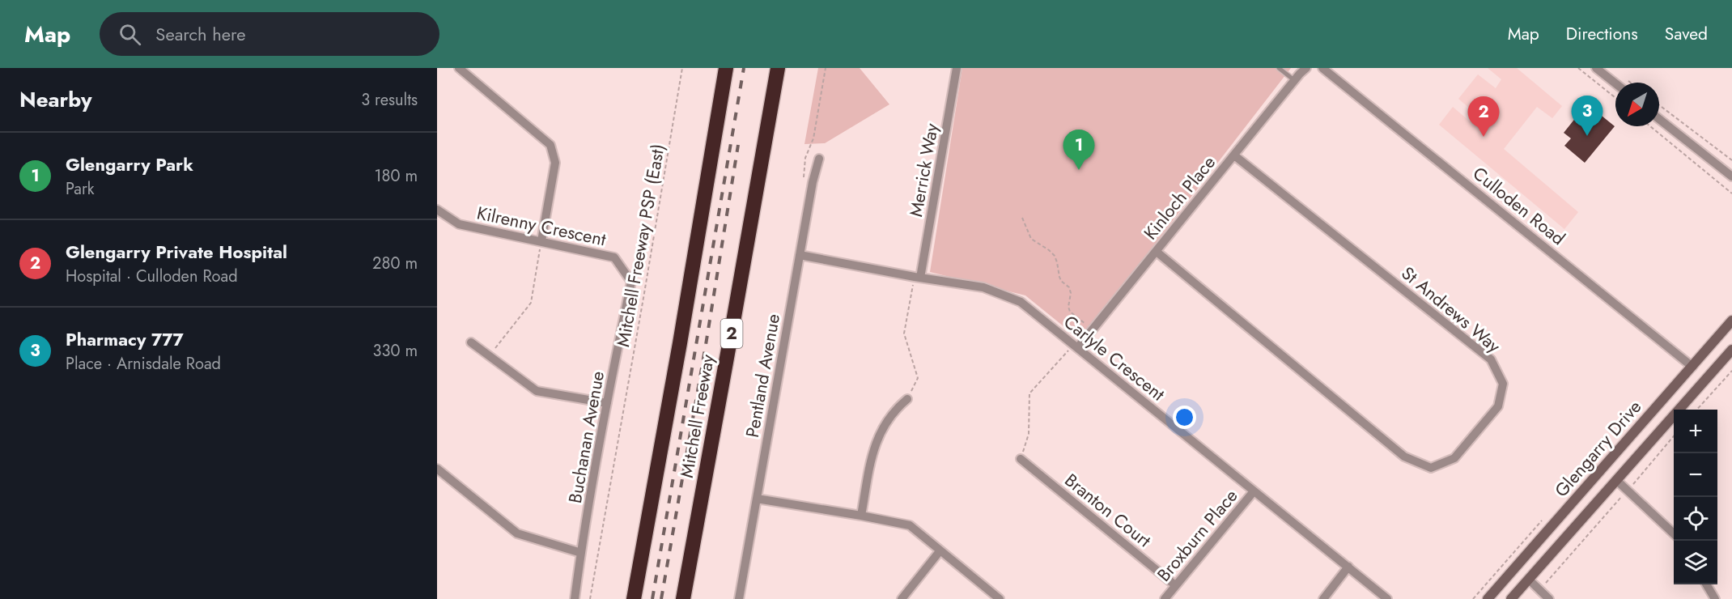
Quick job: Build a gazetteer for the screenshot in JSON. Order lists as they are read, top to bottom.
{
  "streets": {
    "highway": ["2", "Mitchell Freeway"],
    "main road": ["Glengarry Drive"],
    "street": [
      "Merrick Way",
      "Kinloch Place",
      "Culloden Road",
      "Kilrenny Crescent",
      "St Andrews Way",
      "Carlyle Crescent",
      "Pentland Avenue",
      "Buchanan Avenue",
      "Branton Court",
      "Broxburn Place"
    ],
    "path": ["Mitchell Freeway PSP (East)"]
  },
  "crossings": [
    ["Merrick Way", "Carlyle Crescent"],
    ["Kinloch Place", "St Andrews Way"],
    ["Kinloch Place", "Carlyle Crescent"],
    ["Culloden Road", "Glengarry Drive"],
    ["Kilrenny Crescent", "Buchanan Avenue"],
    ["Carlyle Crescent", "Pentland Avenue"],
    ["Carlyle Crescent", "Broxburn Place"],
    ["Branton Court", "Broxburn Place"]
  ],
  "north": "bottom left",
  "page": {
    "header": "Map",
    "search": "Search here",
    "nav": ["Map", "Directions", "Saved"],
    "heading": ["Nearby", "3 results"],
    "pins": ["3", "2", "1"],
    "list": [
      {
        "mark": "1",
        "name": "Glengarry Park",
        "note": "Park",
        "value": "180 m"
      },
      {
        "mark": "2",
        "name": "Glengarry Private Hospital",
        "note": "Hospital · Culloden Road",
        "value": "280 m"
      },
      {
        "mark": "3",
        "name": "Pharmacy 777",
        "note": "Place · Arnisdale Road",
        "value": "330 m"
      }
    ],
    "map_buttons": ["+", "−"]
  }
}
